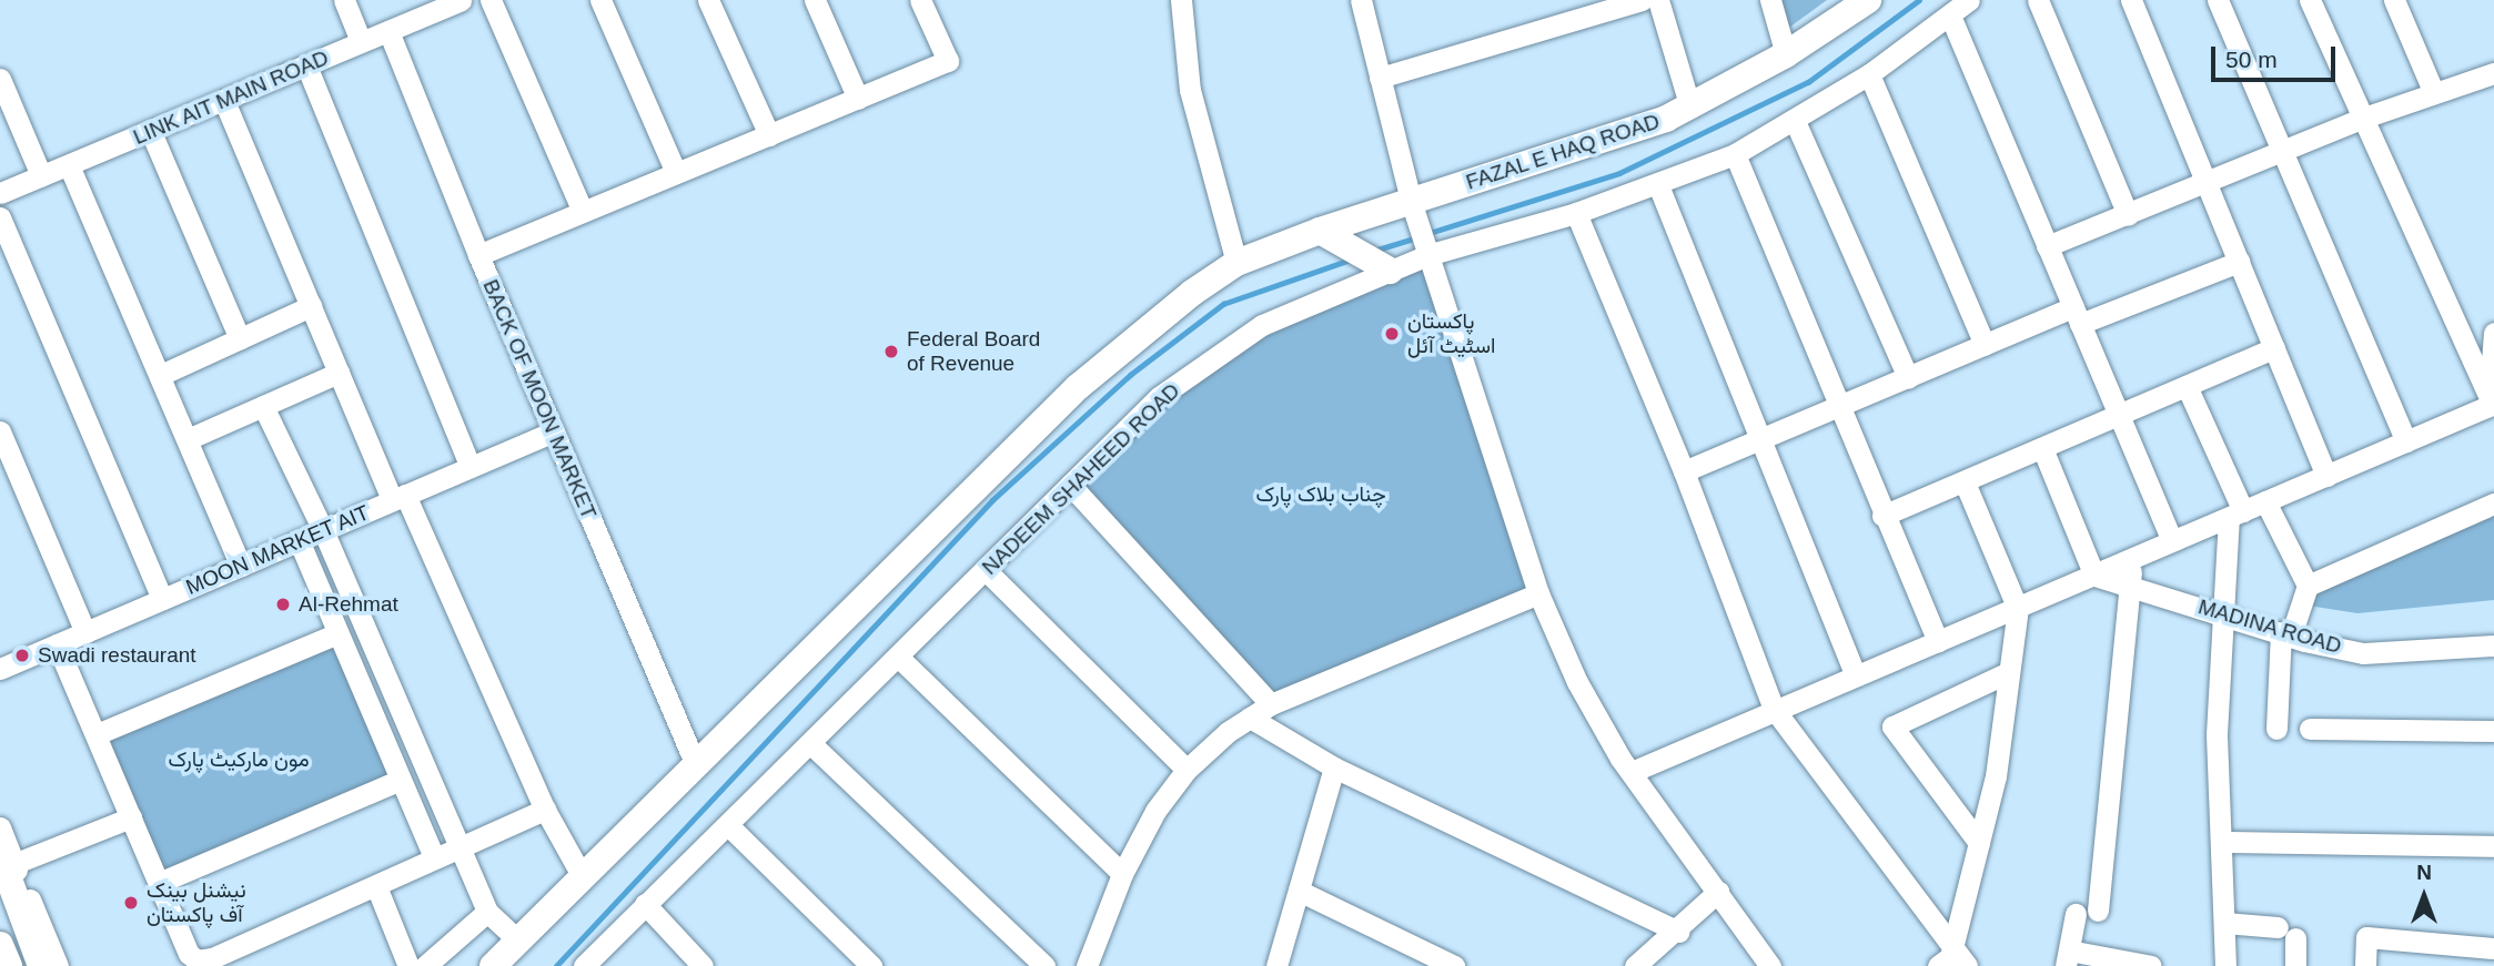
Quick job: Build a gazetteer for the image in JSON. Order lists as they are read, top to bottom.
{
  "streets": {
    "main road": ["FAZAL E HAQ ROAD"],
    "street": [
      "LINK AIT MAIN ROAD",
      "BACK OF MOON MARKET",
      "NADEEM SHAHEED ROAD",
      "MOON MARKET AIT",
      "MADINA ROAD"
    ]
  },
  "crossings": [
    ["LINK AIT MAIN ROAD", "BACK OF MOON MARKET"],
    ["BACK OF MOON MARKET", "MOON MARKET AIT"]
  ],
  "parks": ["چناب بلاک پارک", "مون مارکیٹ پارک"],
  "places": [
    "پاکستان اسٹیٹ آئل",
    "Federal Board of Revenue",
    "Al-Rehmat",
    "Swadi restaurant",
    "نیشنل بینک آف پاکستان"
  ],
  "scale_bar": "50 m",
  "north": "top"
}
